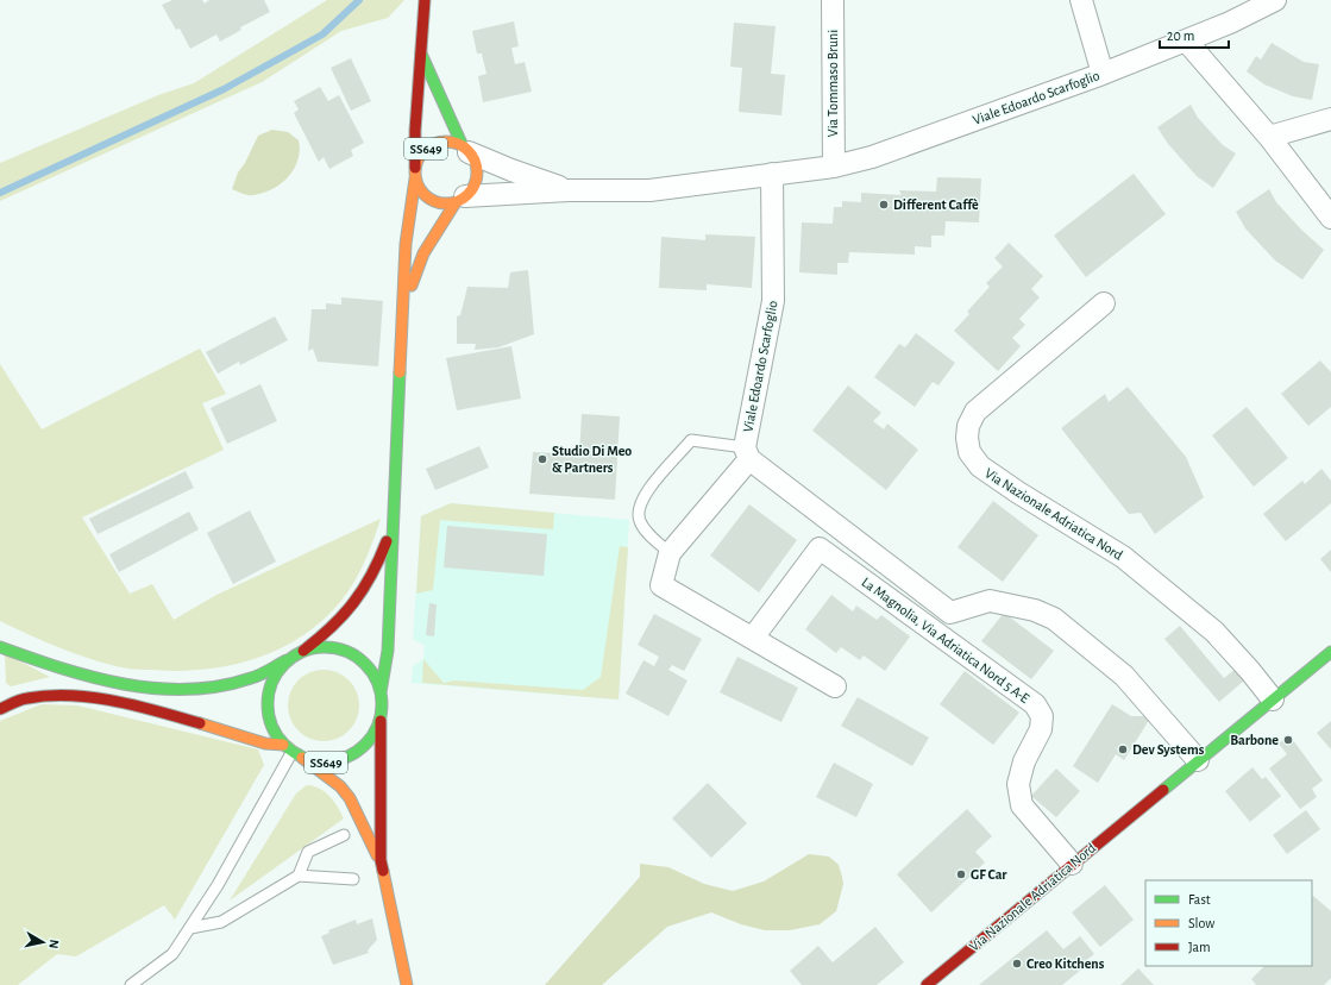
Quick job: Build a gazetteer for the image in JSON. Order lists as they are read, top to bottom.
{
  "streets": {
    "main road": ["SS649", "Via Nazionale Adriatica Nord"],
    "street": ["Via Tommaso Bruni", "Viale Edoardo Scarfoglio", "La Magnolia, Via Adriatica Nord 5 A-E"]
  },
  "crossings": [
    ["Via Tommaso Bruni", "Viale Edoardo Scarfoglio"],
    ["Viale Edoardo Scarfoglio", "SS649"],
    ["Viale Edoardo Scarfoglio", "La Magnolia, Via Adriatica Nord 5 A-E"],
    ["Via Nazionale Adriatica Nord", "La Magnolia, Via Adriatica Nord 5 A-E"]
  ],
  "places": [
    "Different Caffè",
    "Studio Di Meo & Partners",
    "Barbone",
    "Dev Systems",
    "GF Car",
    "Creo Kitchens"
  ],
  "legend": ["Fast", "Slow", "Jam"],
  "scale_bar": "20 m",
  "north": "right"
}
